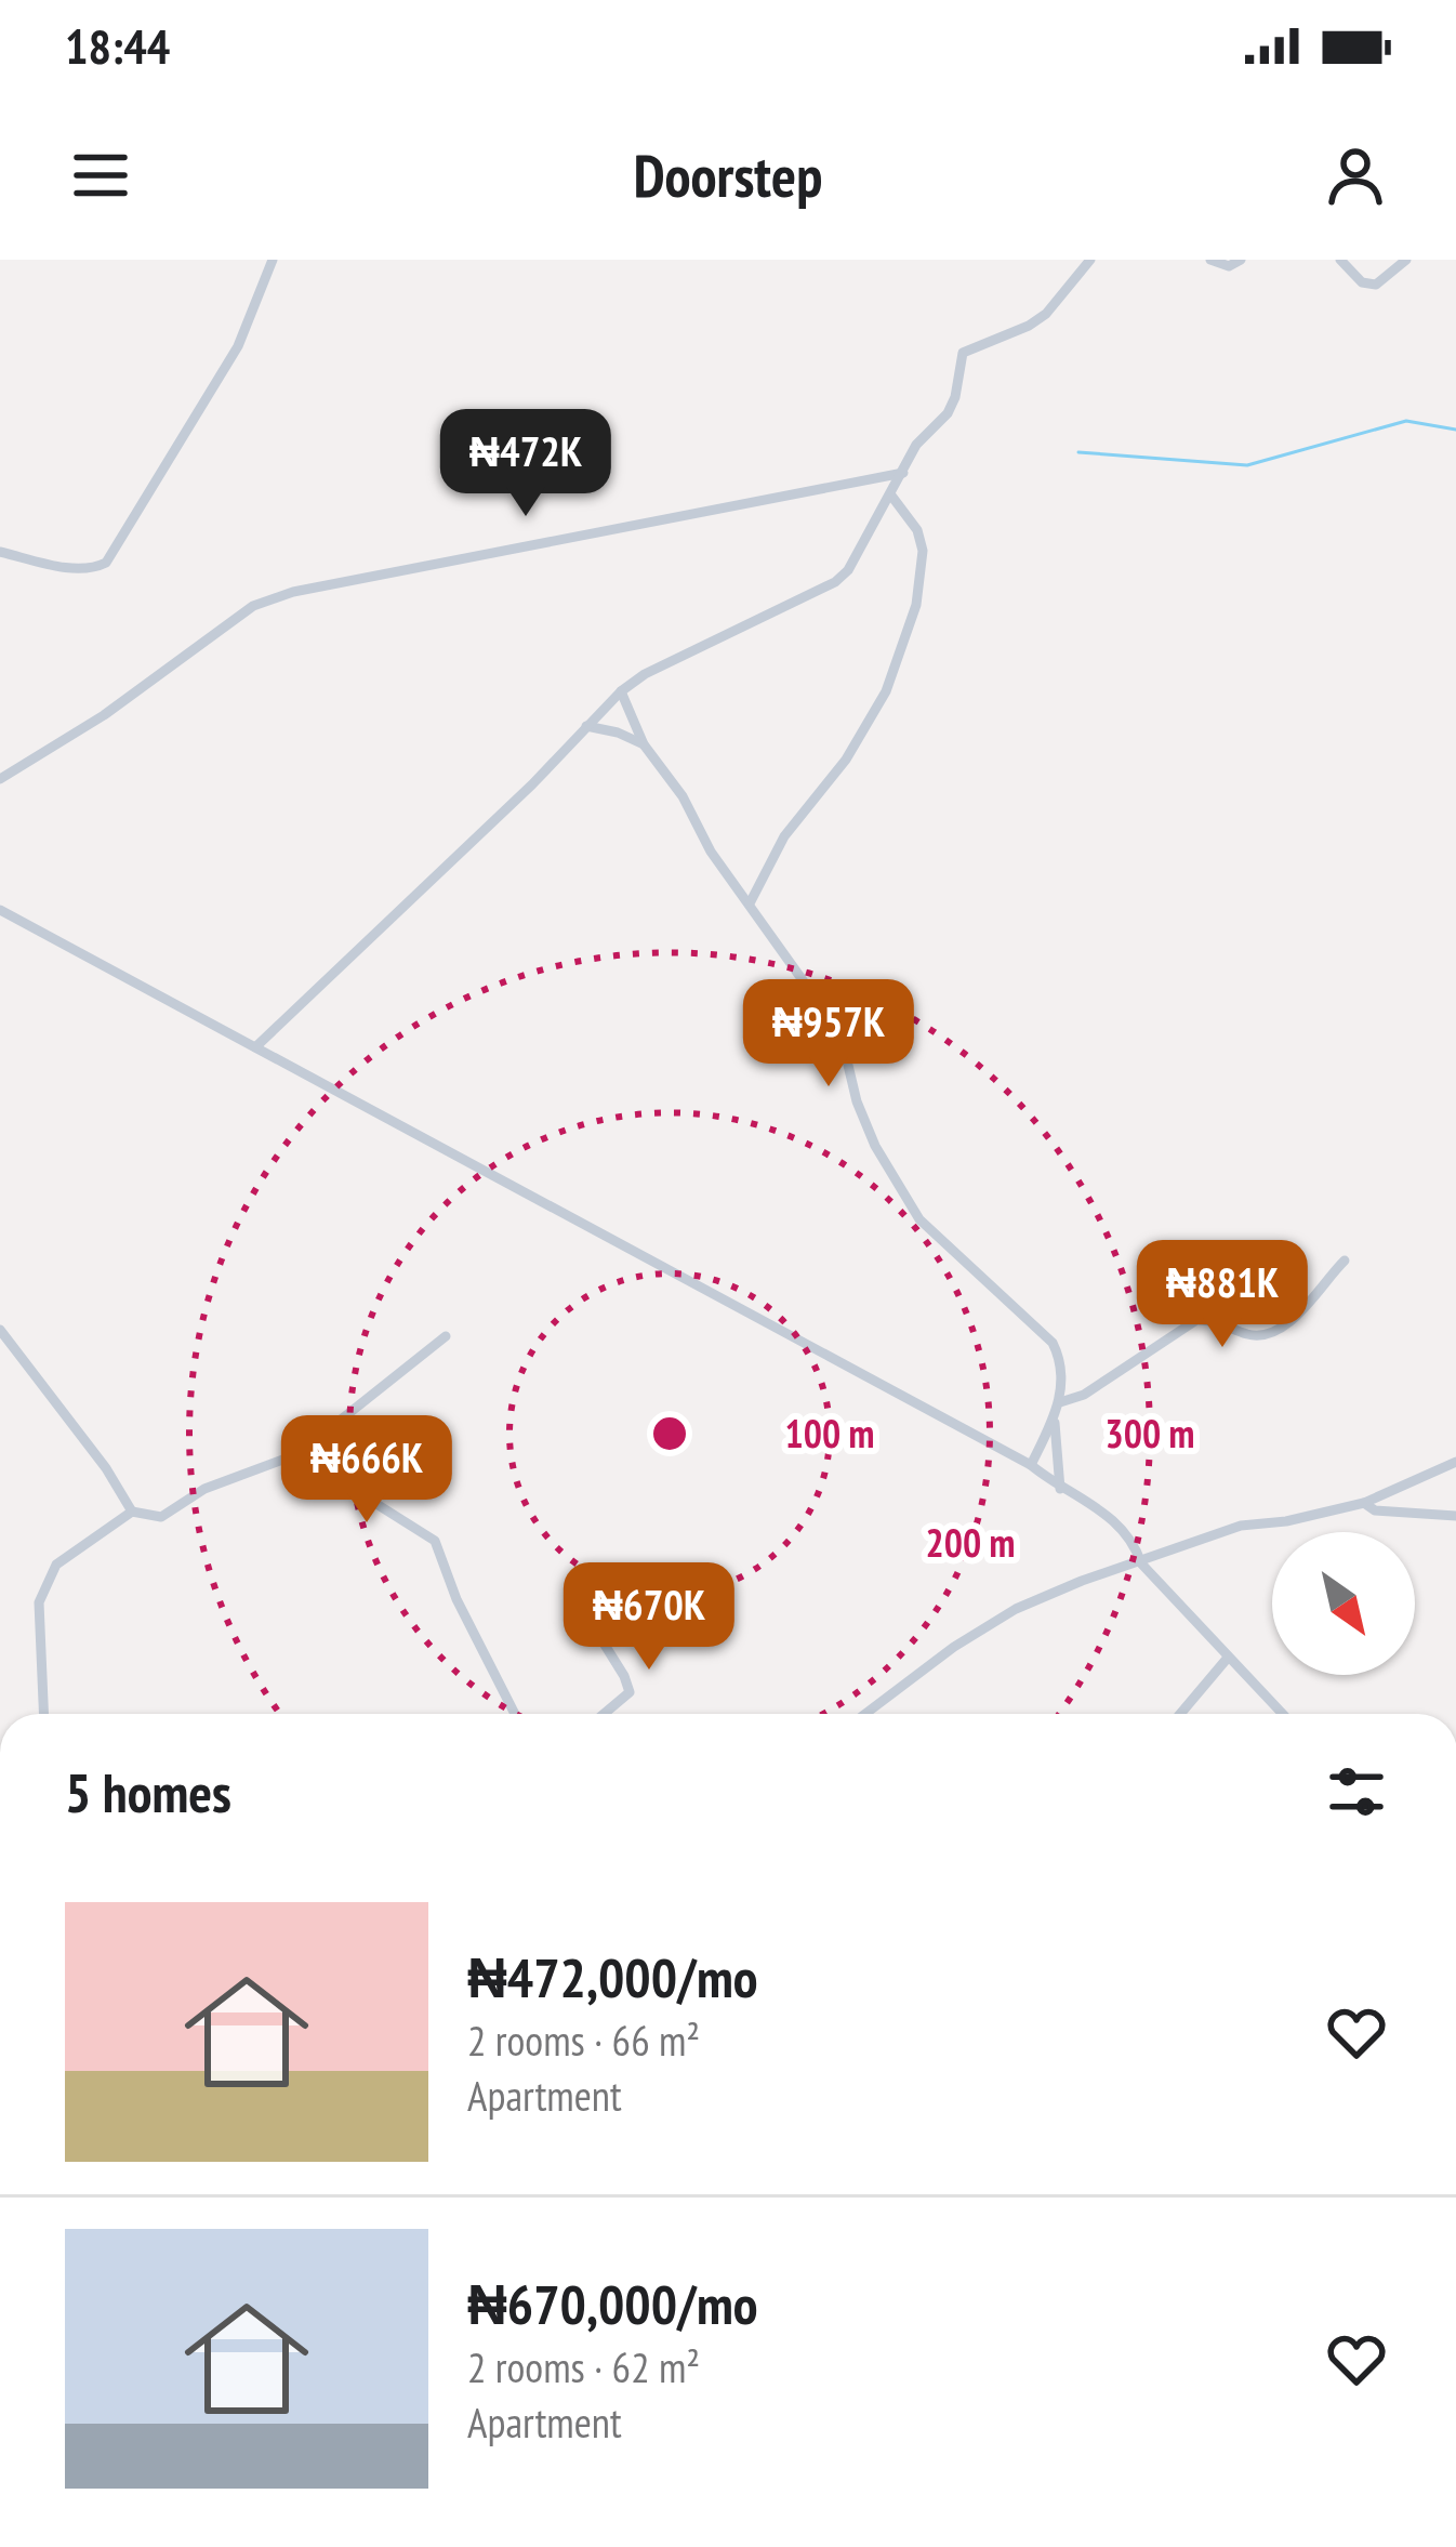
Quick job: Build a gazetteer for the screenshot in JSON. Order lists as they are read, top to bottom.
{
  "north": "bottom right",
  "page": {
    "status": "18:44",
    "header": "Doorstep",
    "price": [
      "₦472K",
      "₦957K",
      "₦881K",
      "₦666K",
      "₦670K"
    ],
    "heading": "5 homes",
    "list": [
      {
        "name": "₦472,000/mo",
        "note": "2 rooms · 66 m² · Apartment"
      },
      {
        "name": "₦670,000/mo",
        "note": "2 rooms · 62 m² · Apartment"
      }
    ]
  },
  "rings": ["100 m", "300 m", "200 m"]
}
